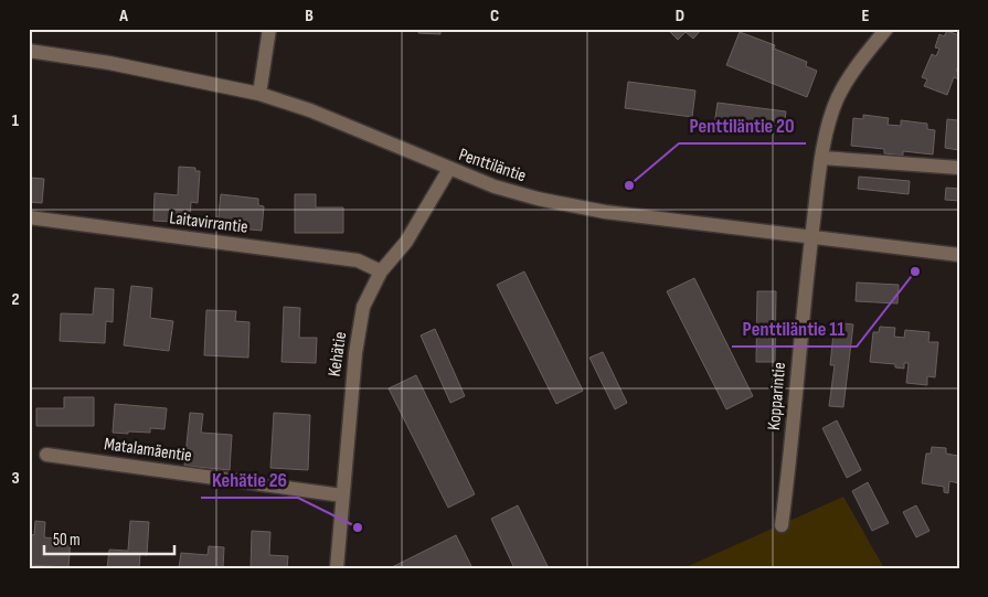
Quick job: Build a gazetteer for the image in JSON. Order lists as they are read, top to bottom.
{
  "streets": {
    "street": [
      "Penttiläntie",
      "Laitavirrantie",
      "Kehätie",
      "Kopparintie",
      "Matalamäentie"
    ]
  },
  "crossings": [
    ["Penttiläntie", "Kehätie"],
    ["Penttiläntie", "Kopparintie"],
    ["Laitavirrantie", "Kehätie"],
    ["Kehätie", "Matalamäentie"]
  ],
  "places": ["Penttiläntie 20", "Penttiläntie 11", "Kehätie 26"],
  "scale_bar": "50 m",
  "grid": {
    "columns": [
      "A",
      "B",
      "C",
      "D",
      "E"
    ],
    "rows": ["1", "2", "3"]
  }
}
